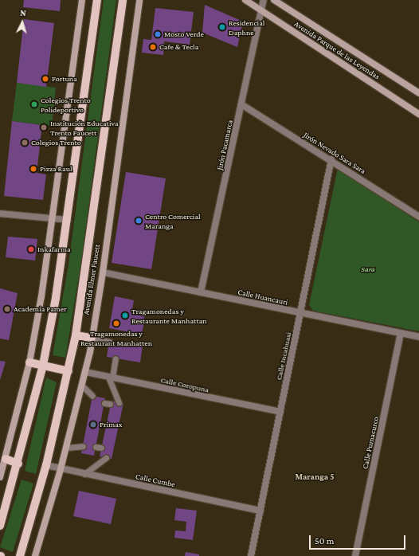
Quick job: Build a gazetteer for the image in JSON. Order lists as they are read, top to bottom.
{
  "streets": {
    "main road": ["Avenida Parque de las Leyendas", "Avenida Elmer Faucett"],
    "street": [
      "Jirón Pacamarca",
      "Jirón Nevado Sara Sara",
      "Calle Huancauri",
      "Calle Incahuasi",
      "Calle Coropuna",
      "Calle Pumacurco",
      "Calle Cumbe"
    ]
  },
  "crossings": [
    ["Avenida Parque de las Leyendas", "Jirón Pacamarca"],
    ["Jirón Pacamarca", "Jirón Nevado Sara Sara"],
    ["Jirón Pacamarca", "Calle Huancauri"],
    ["Jirón Nevado Sara Sara", "Calle Incahuasi"],
    ["Avenida Elmer Faucett", "Calle Huancauri"],
    ["Avenida Elmer Faucett", "Calle Coropuna"],
    ["Avenida Elmer Faucett", "Calle Cumbe"],
    ["Calle Huancauri", "Calle Incahuasi"],
    ["Calle Huancauri", "Calle Pumacurco"],
    ["Calle Incahuasi", "Calle Coropuna"],
    ["Calle Incahuasi", "Calle Cumbe"]
  ],
  "districts": ["Maranga 5"],
  "parks": ["Sara"],
  "places": [
    "Residencial Daphne",
    "Mosto Verde",
    "Cafe & Tecla",
    "Fortuna",
    "Colegios Trento Polideportivo",
    "Institución Educativa Trento Faucett",
    "Colegios Trento",
    "Pizza Raul",
    "Centro Comercial Maranga",
    "Inkafarma",
    "Academia Pamer",
    "Tragamonedas y Restaurante Manhattan",
    "Tragamonedas y Restaurant Manhatten",
    "Primax"
  ],
  "scale_bar": "50 m",
  "north": "top"
}
